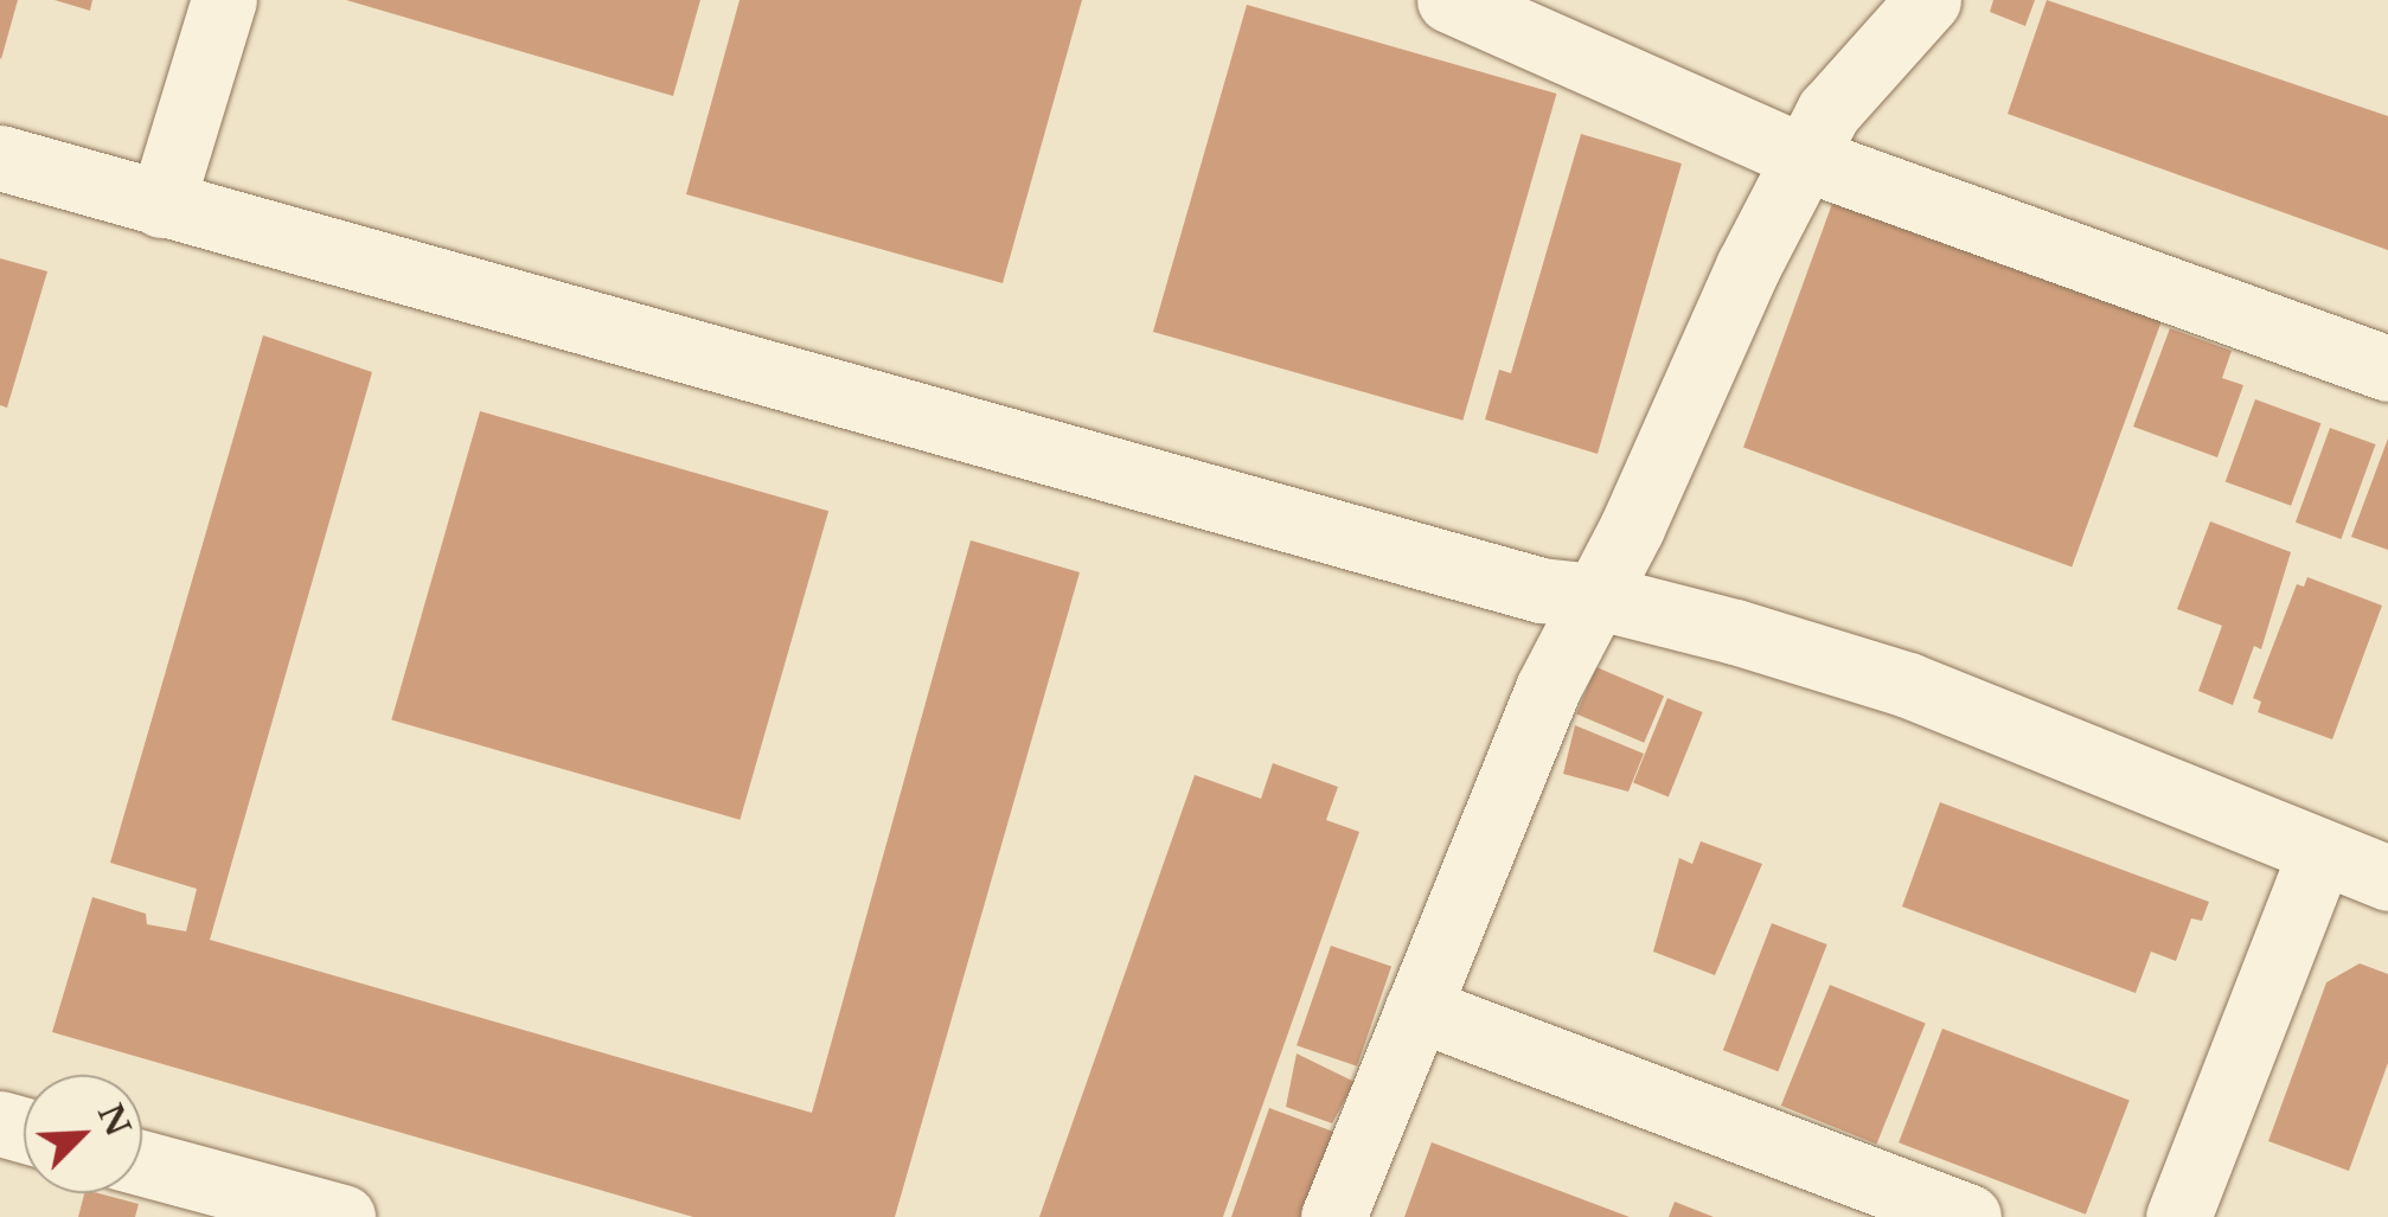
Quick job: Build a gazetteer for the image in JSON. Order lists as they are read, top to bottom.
{
  "north": "top right"
}
